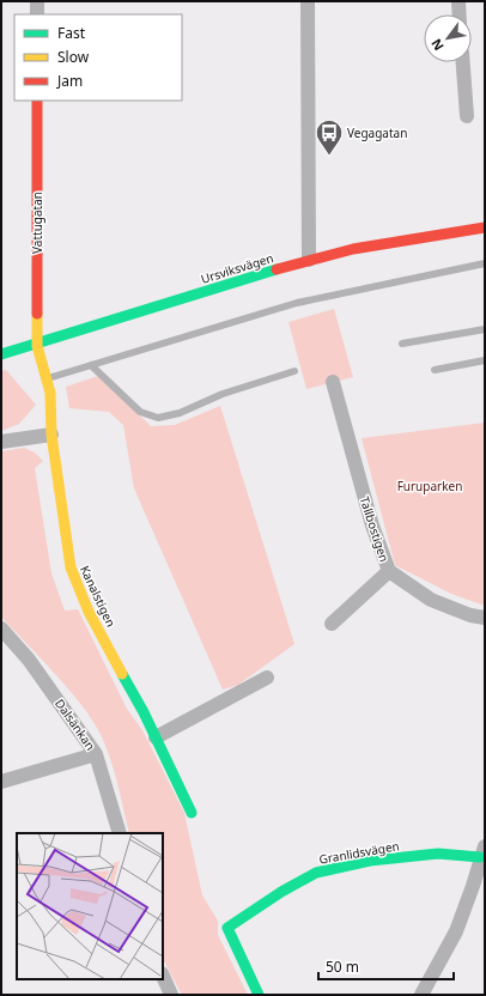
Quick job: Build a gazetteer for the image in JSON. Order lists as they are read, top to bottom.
{
  "streets": {
    "street": [
      "Vattugatan",
      "Ursviksvägen",
      "Tallbostigen",
      "Kanalstigen",
      "Dalsänkan",
      "Granlidsvägen"
    ]
  },
  "crossings": [
    ["Vattugatan", "Ursviksvägen"],
    ["Vattugatan", "Kanalstigen"],
    ["Ursviksvägen", "Kanalstigen"]
  ],
  "parks": ["Furuparken"],
  "places": {
    "bus stop": ["Vegagatan"]
  },
  "legend": ["Fast", "Slow", "Jam"],
  "scale_bar": "50 m",
  "north": "bottom left"
}
